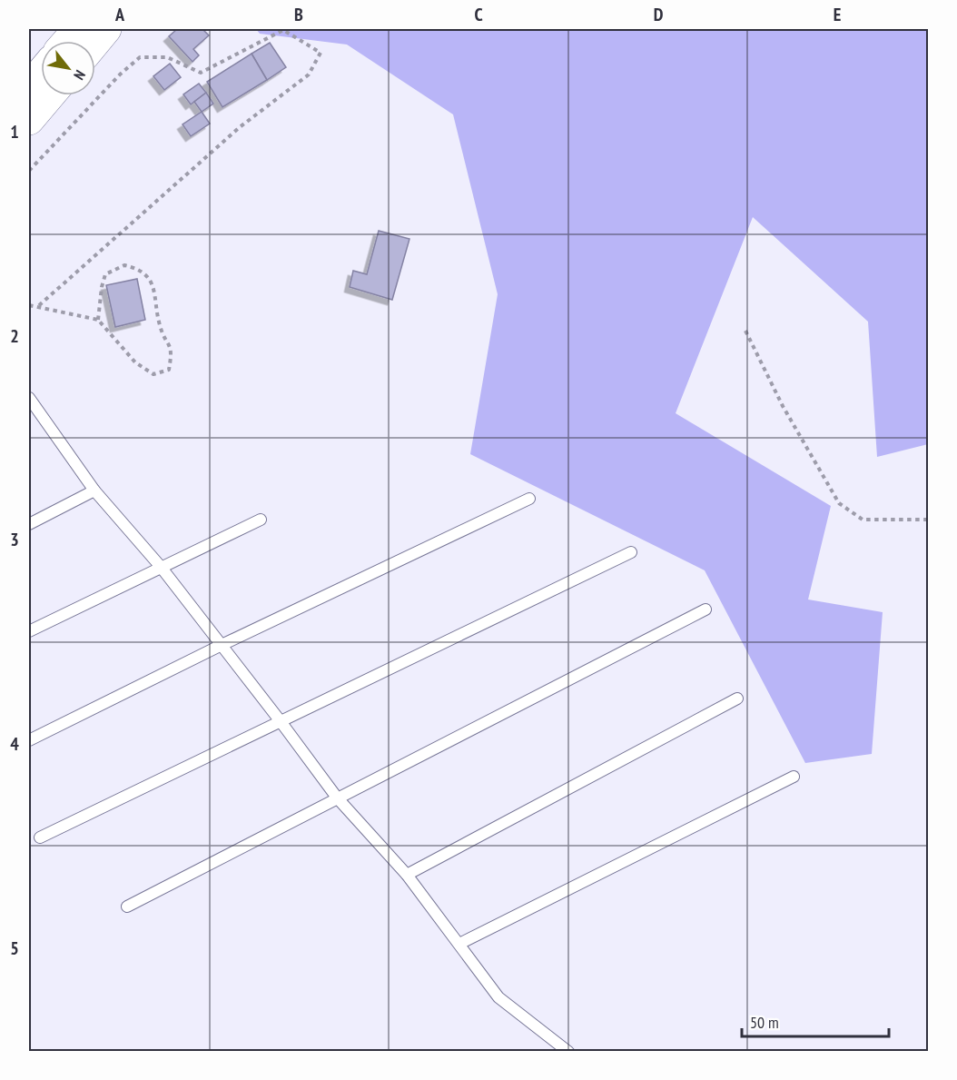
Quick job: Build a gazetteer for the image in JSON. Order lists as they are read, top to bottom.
{
  "scale_bar": "50 m",
  "north": "bottom right",
  "grid": {
    "columns": [
      "A",
      "B",
      "C",
      "D",
      "E"
    ],
    "rows": [
      "1",
      "2",
      "3",
      "4",
      "5"
    ]
  }
}
